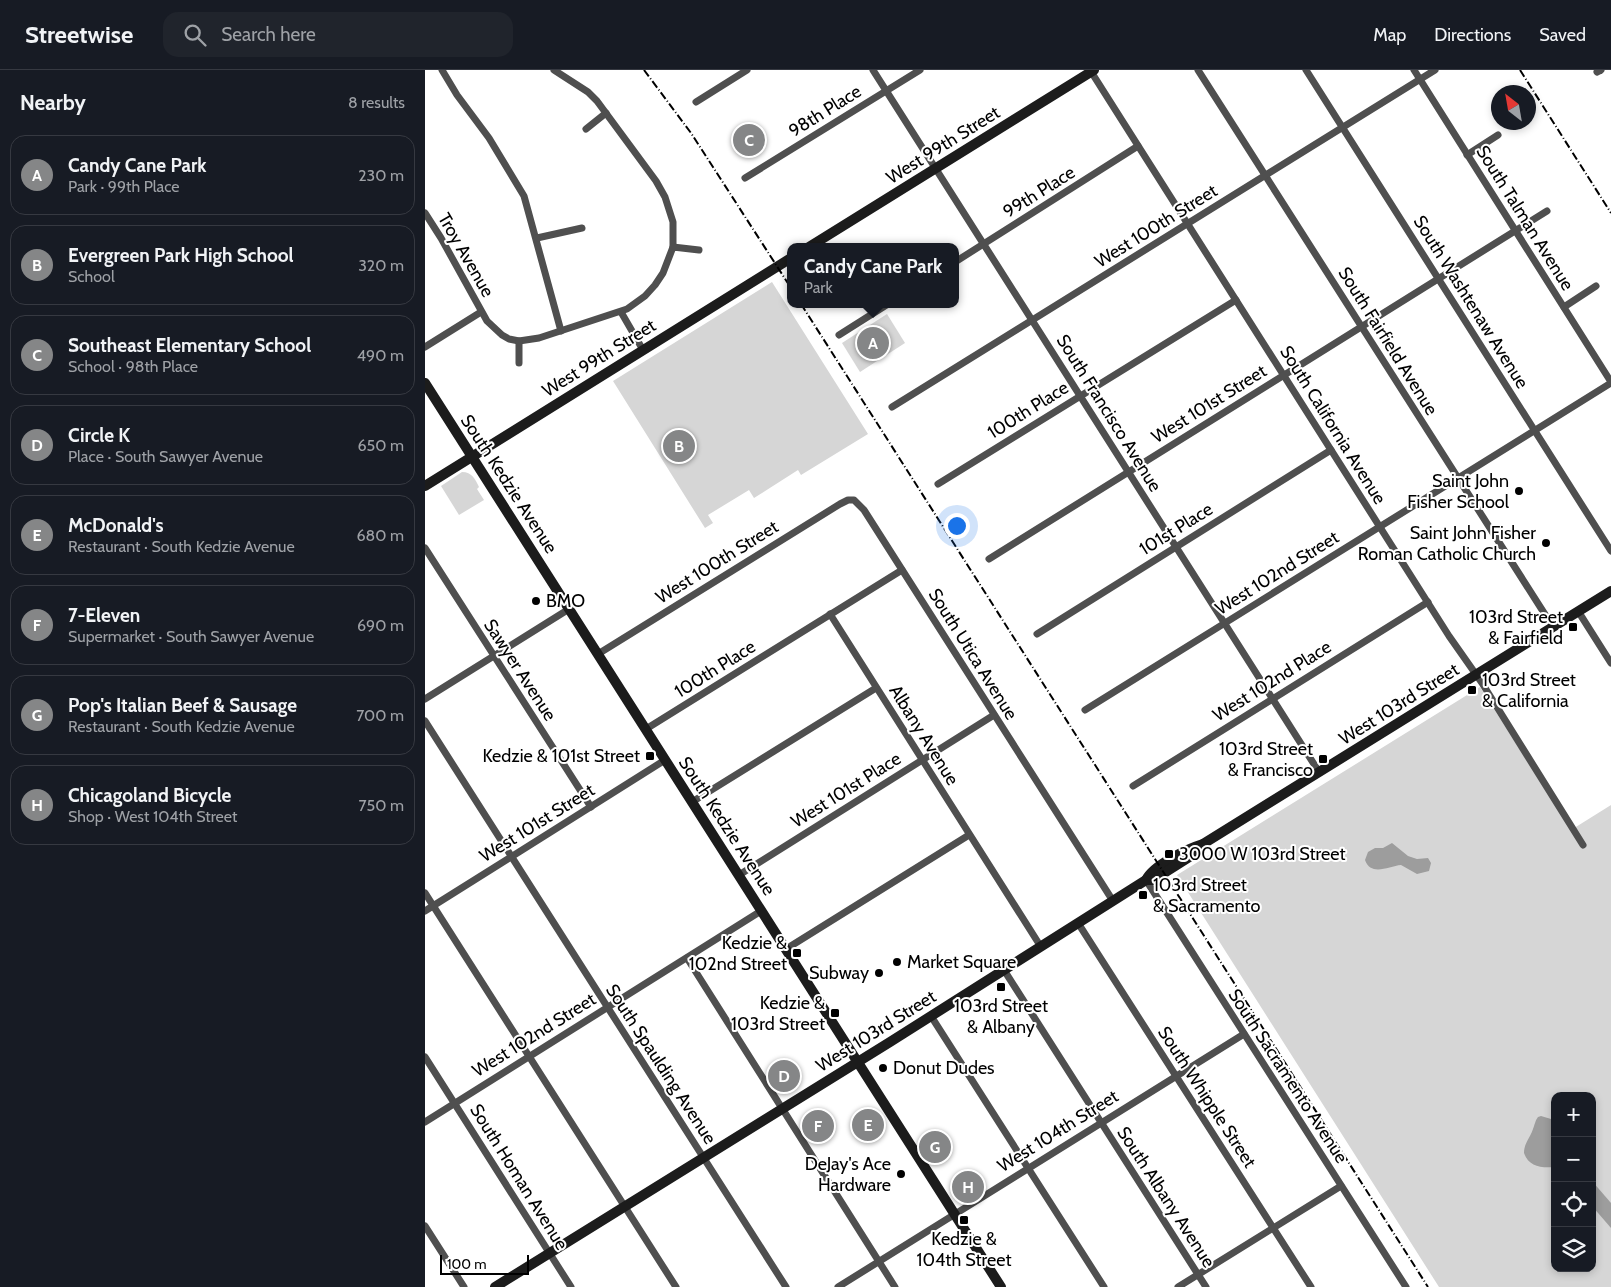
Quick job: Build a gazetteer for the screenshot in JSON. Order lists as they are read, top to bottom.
{
  "streets": {
    "main road": ["West 99th Street", "South Kedzie Avenue", "West 103rd Street"],
    "street": [
      "98th Place",
      "99th Place",
      "South Talman Avenue",
      "West 100th Street",
      "Troy Avenue",
      "South Washtenaw Avenue",
      "South Fairfield Avenue",
      "West 101st Street",
      "100th Place",
      "South Francisco Avenue",
      "South California Avenue",
      "101st Place",
      "West 102nd Street",
      "South Utica Avenue",
      "Sawyer Avenue",
      "West 102nd Place",
      "Albany Avenue",
      "West 101st Place",
      "South Spaulding Avenue",
      "South Sacramento Avenue",
      "South Whipple Street",
      "West 104th Street",
      "South Homan Avenue",
      "South Albany Avenue"
    ]
  },
  "crossings": [
    ["98th Place", "South Francisco Avenue"],
    ["West 99th Street", "South Francisco Avenue"],
    ["West 99th Street", "South California Avenue"],
    ["West 99th Street", "South Kedzie Avenue"],
    ["99th Place", "South Francisco Avenue"],
    ["99th Place", "South California Avenue"],
    ["South Talman Avenue", "West 100th Street"],
    ["South Talman Avenue", "West 101st Street"],
    ["South Talman Avenue", "West 102nd Street"],
    ["West 100th Street", "South Washtenaw Avenue"],
    ["West 100th Street", "South Fairfield Avenue"],
    ["West 100th Street", "South Francisco Avenue"],
    ["West 100th Street", "South California Avenue"],
    ["West 100th Street", "South Kedzie Avenue"],
    ["West 100th Street", "South Utica Avenue"],
    ["South Washtenaw Avenue", "West 101st Street"],
    ["South Washtenaw Avenue", "West 102nd Street"],
    ["South Fairfield Avenue", "West 101st Street"],
    ["South Fairfield Avenue", "West 102nd Street"],
    ["South Fairfield Avenue", "West 103rd Street"],
    ["West 101st Street", "South Francisco Avenue"],
    ["West 101st Street", "South California Avenue"],
    ["West 101st Street", "South Kedzie Avenue"],
    ["West 101st Street", "Sawyer Avenue"],
    ["West 101st Street", "South Spaulding Avenue"],
    ["100th Place", "South Francisco Avenue"],
    ["100th Place", "South California Avenue"],
    ["100th Place", "South Kedzie Avenue"],
    ["100th Place", "South Utica Avenue"],
    ["100th Place", "Albany Avenue"],
    ["South Francisco Avenue", "101st Place"],
    ["South Francisco Avenue", "West 102nd Street"],
    ["South Francisco Avenue", "West 102nd Place"],
    ["South Francisco Avenue", "West 103rd Street"],
    ["South California Avenue", "101st Place"],
    ["South California Avenue", "West 102nd Street"],
    ["South California Avenue", "West 102nd Place"],
    ["South California Avenue", "West 103rd Street"],
    ["South Kedzie Avenue", "West 102nd Street"],
    ["South Kedzie Avenue", "West 103rd Street"],
    ["South Kedzie Avenue", "West 101st Place"],
    ["South Kedzie Avenue", "West 104th Street"],
    ["West 102nd Street", "South Spaulding Avenue"],
    ["West 102nd Street", "South Homan Avenue"],
    ["South Utica Avenue", "West 103rd Street"],
    ["South Utica Avenue", "West 101st Place"],
    ["West 103rd Street", "Albany Avenue"],
    ["West 103rd Street", "South Spaulding Avenue"],
    ["West 103rd Street", "South Sacramento Avenue"],
    ["West 103rd Street", "South Whipple Street"],
    ["West 103rd Street", "South Homan Avenue"],
    ["West 103rd Street", "South Albany Avenue"],
    ["Albany Avenue", "West 101st Place"],
    ["South Sacramento Avenue", "West 104th Street"],
    ["South Whipple Street", "West 104th Street"],
    ["West 104th Street", "South Albany Avenue"]
  ],
  "places": {
    "other": [
      "Saint John Fisher School",
      "Saint John Fisher Roman Catholic Church",
      "BMO",
      "Market Square",
      "Subway",
      "Donut Dudes",
      "DeJay's Ace Hardware"
    ],
    "transit": [
      "103rd Street & Fairfield",
      "103rd Street & California",
      "Kedzie & 101st Street",
      "103rd Street & Francisco",
      "3000 W 103rd Street",
      "103rd Street & Sacramento",
      "Kedzie & 102nd Street",
      "103rd Street & Albany",
      "Kedzie & 103rd Street",
      "Kedzie & 104th Street"
    ]
  },
  "scale_bar": "100 m",
  "north": "top left",
  "page": {
    "header": "Streetwise",
    "search": "Search here",
    "nav": ["Map", "Directions", "Saved"],
    "heading": ["Nearby", "8 results"],
    "pins": [
      "C",
      "A",
      "B",
      "D",
      "E",
      "F",
      "G",
      "H"
    ],
    "list": [
      {
        "mark": "A",
        "name": "Candy Cane Park",
        "note": "Park · 99th Place",
        "value": "230 m"
      },
      {
        "mark": "B",
        "name": "Evergreen Park High School",
        "note": "School",
        "value": "320 m"
      },
      {
        "mark": "C",
        "name": "Southeast Elementary School",
        "note": "School · 98th Place",
        "value": "490 m"
      },
      {
        "mark": "D",
        "name": "Circle K",
        "note": "Place · South Sawyer Avenue",
        "value": "650 m"
      },
      {
        "mark": "E",
        "name": "McDonald's",
        "note": "Restaurant · South Kedzie Avenue",
        "value": "680 m"
      },
      {
        "mark": "F",
        "name": "7-Eleven",
        "note": "Supermarket · South Sawyer Avenue",
        "value": "690 m"
      },
      {
        "mark": "G",
        "name": "Pop's Italian Beef & Sausage",
        "note": "Restaurant · South Kedzie Avenue",
        "value": "700 m"
      },
      {
        "mark": "H",
        "name": "Chicagoland Bicycle",
        "note": "Shop · West 104th Street",
        "value": "750 m"
      }
    ],
    "popup": ["Candy Cane Park", "Park"],
    "map_buttons": ["+", "−"],
    "scale": "100 m"
  }
}
